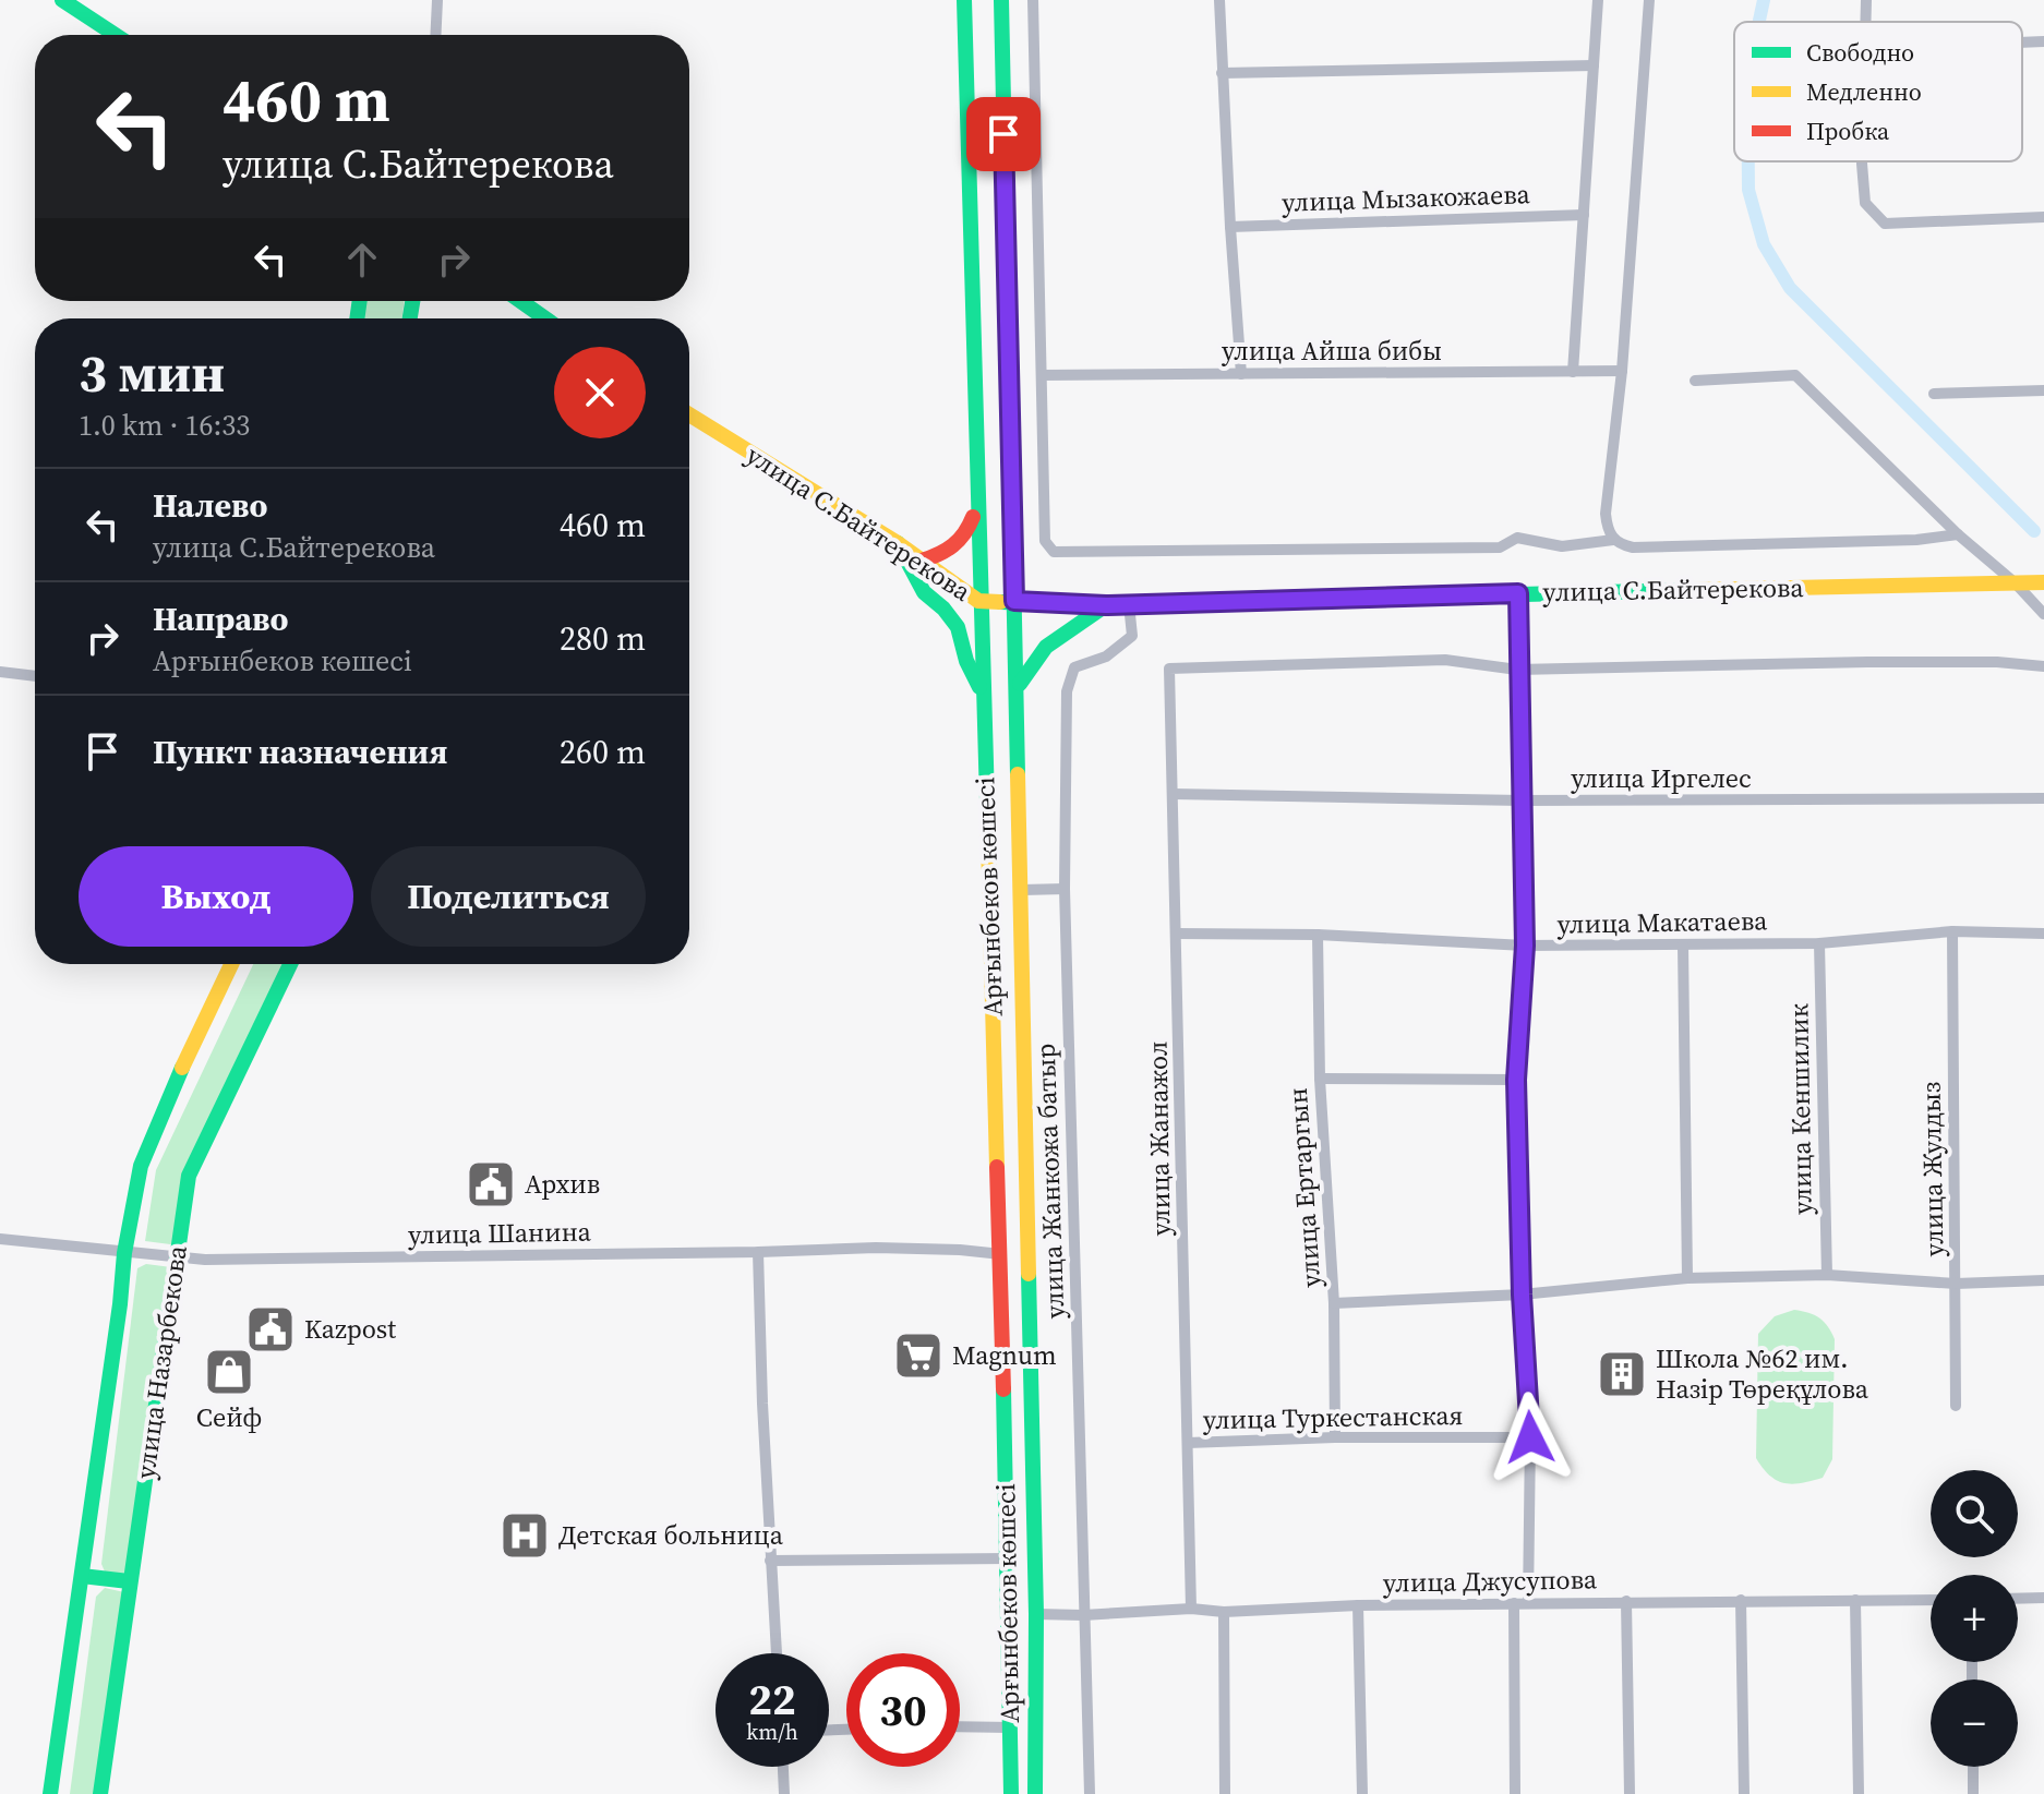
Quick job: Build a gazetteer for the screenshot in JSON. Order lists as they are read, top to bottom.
{
  "streets": {
    "main road": ["улица С.Байтерекова", "Арғынбеков көшесі", "улица Назарбекова"],
    "street": [
      "улица Мызакожаева",
      "улица Айша бибы",
      "улица Иргелес",
      "улица Макатаева",
      "улица Кеншилик",
      "улица Жанажол",
      "улица Жулдыз",
      "улица Жанкожа батыр",
      "улица Ертаргын",
      "улица Шанина",
      "улица Туркестанская",
      "улица Джусупова"
    ]
  },
  "crossings": [
    ["улица С.Байтерекова", "Арғынбеков көшесі"],
    ["улица С.Байтерекова", "улица Жанкожа батыр"],
    ["улица Иргелес", "улица Жанажол"],
    ["Арғынбеков көшесі", "улица Шанина"],
    ["Арғынбеков көшесі", "улица Джусупова"],
    ["улица Макатаева", "улица Кеншилик"],
    ["улица Макатаева", "улица Жанажол"],
    ["улица Макатаева", "улица Жулдыз"],
    ["улица Макатаева", "улица Ертаргын"],
    ["улица Жанажол", "улица Туркестанская"],
    ["улица Жанажол", "улица Джусупова"],
    ["улица Жанкожа батыр", "улица Джусупова"],
    ["улица Ертаргын", "улица Туркестанская"],
    ["улица Шанина", "улица Назарбекова"]
  ],
  "places": {
    "public building": ["Архив", "Kazpost"],
    "supermarket": ["Magnum"],
    "shop": ["Сейф"],
    "building": ["Школа №62 им. Назір Төреқұлова"],
    "hospital": ["Детская больница"]
  },
  "legend": ["Свободно", "Медленно", "Пробка"],
  "page": {
    "turn": ["460 m", "улица С.Байтерекова"],
    "heading": ["3 мин", "1.0 km · 16:33"],
    "list": [
      {
        "name": "Налево",
        "note": "улица С.Байтерекова",
        "value": "460 m"
      },
      {
        "name": "Направо",
        "note": "Арғынбеков көшесі",
        "value": "280 m"
      },
      {
        "name": "Пункт назначения",
        "value": "260 m"
      }
    ],
    "buttons": ["Выход", "Поделиться"],
    "map_buttons": ["+", "−"],
    "speed": "22 km/h",
    "limit": "30"
  }
}
